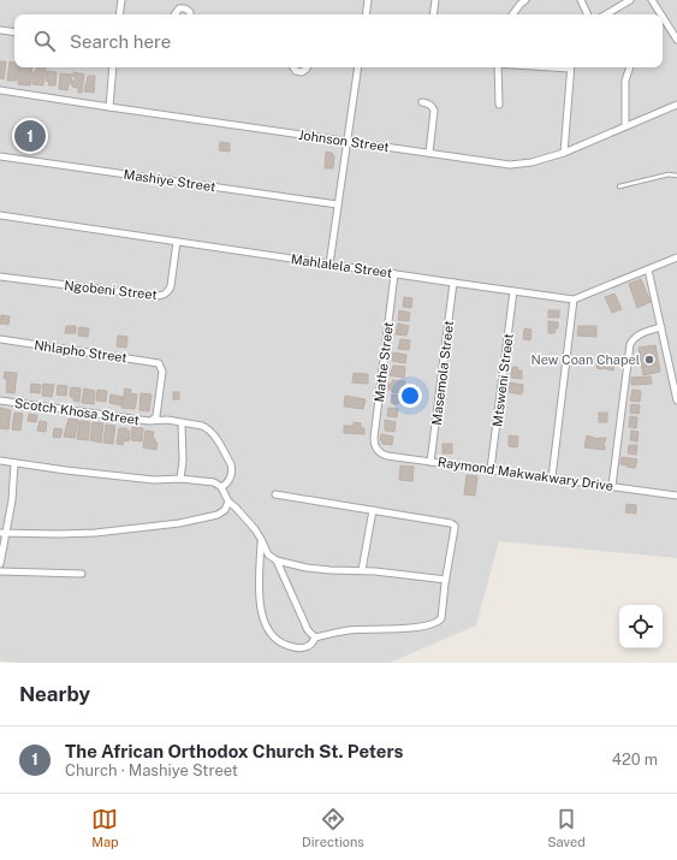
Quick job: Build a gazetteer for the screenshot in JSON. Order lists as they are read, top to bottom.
{
  "streets": {
    "street": [
      "Johnson Street",
      "Mashiye Street",
      "Mahlalela Street",
      "Ngobeni Street",
      "Nhlapho Street",
      "Mathe Street",
      "Masemola Street",
      "Mtsweni Street",
      "Scotch Khosa Street",
      "Raymond Makwakwary Drive"
    ]
  },
  "crossings": [
    ["Mahlalela Street", "Ngobeni Street"],
    ["Mahlalela Street", "Mathe Street"],
    ["Mahlalela Street", "Masemola Street"],
    ["Mahlalela Street", "Mtsweni Street"],
    ["Nhlapho Street", "Scotch Khosa Street"],
    ["Mathe Street", "Raymond Makwakwary Drive"],
    ["Masemola Street", "Raymond Makwakwary Drive"],
    ["Mtsweni Street", "Raymond Makwakwary Drive"]
  ],
  "places": ["New Coan Chapel"],
  "page": {
    "search": "Search here",
    "pins": "1",
    "heading": "Nearby",
    "list": [
      {
        "mark": "1",
        "name": "The African Orthodox Church St. Peters",
        "note": "Church · Mashiye Street",
        "value": "420 m"
      }
    ],
    "nav": ["Map", "Directions", "Saved"]
  }
}
